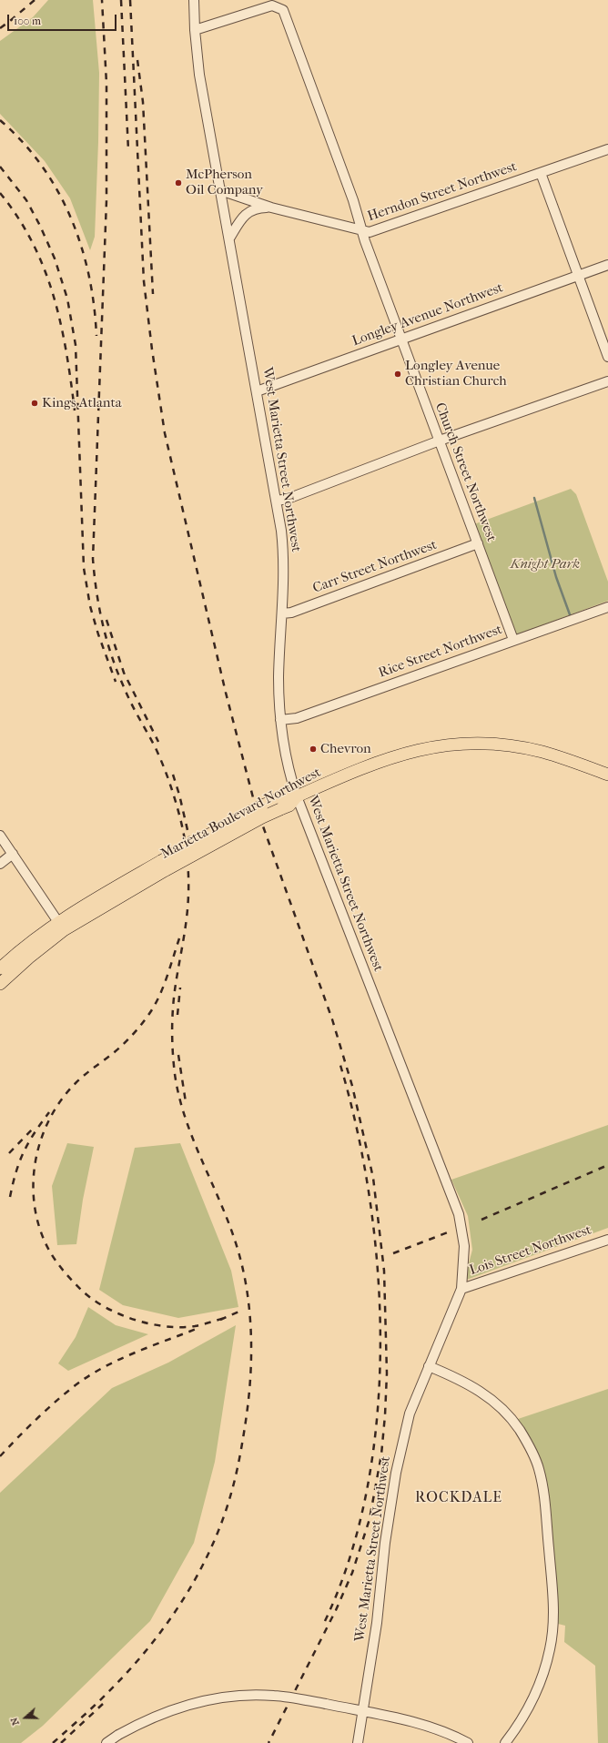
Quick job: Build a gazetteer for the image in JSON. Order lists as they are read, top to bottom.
{
  "streets": {
    "main road": ["Marietta Boulevard Northwest"],
    "street": [
      "Herndon Street Northwest",
      "Longley Avenue Northwest",
      "West Marietta Street Northwest",
      "Church Street Northwest",
      "Carr Street Northwest",
      "Rice Street Northwest",
      "Lois Street Northwest"
    ]
  },
  "crossings": [
    ["Herndon Street Northwest", "West Marietta Street Northwest"],
    ["Herndon Street Northwest", "Church Street Northwest"],
    ["Longley Avenue Northwest", "West Marietta Street Northwest"],
    ["Longley Avenue Northwest", "Church Street Northwest"],
    ["West Marietta Street Northwest", "Church Street Northwest"],
    ["West Marietta Street Northwest", "Carr Street Northwest"],
    ["West Marietta Street Northwest", "Rice Street Northwest"],
    ["West Marietta Street Northwest", "Marietta Boulevard Northwest"],
    ["West Marietta Street Northwest", "Lois Street Northwest"],
    ["Church Street Northwest", "Carr Street Northwest"],
    ["Church Street Northwest", "Rice Street Northwest"]
  ],
  "districts": ["ROCKDALE"],
  "parks": ["Knight Park"],
  "places": [
    "McPherson Oil Company",
    "Longley Avenue Christian Church",
    "Kings Atlanta",
    "Chevron"
  ],
  "scale_bar": "100 m",
  "north": "left"
}
